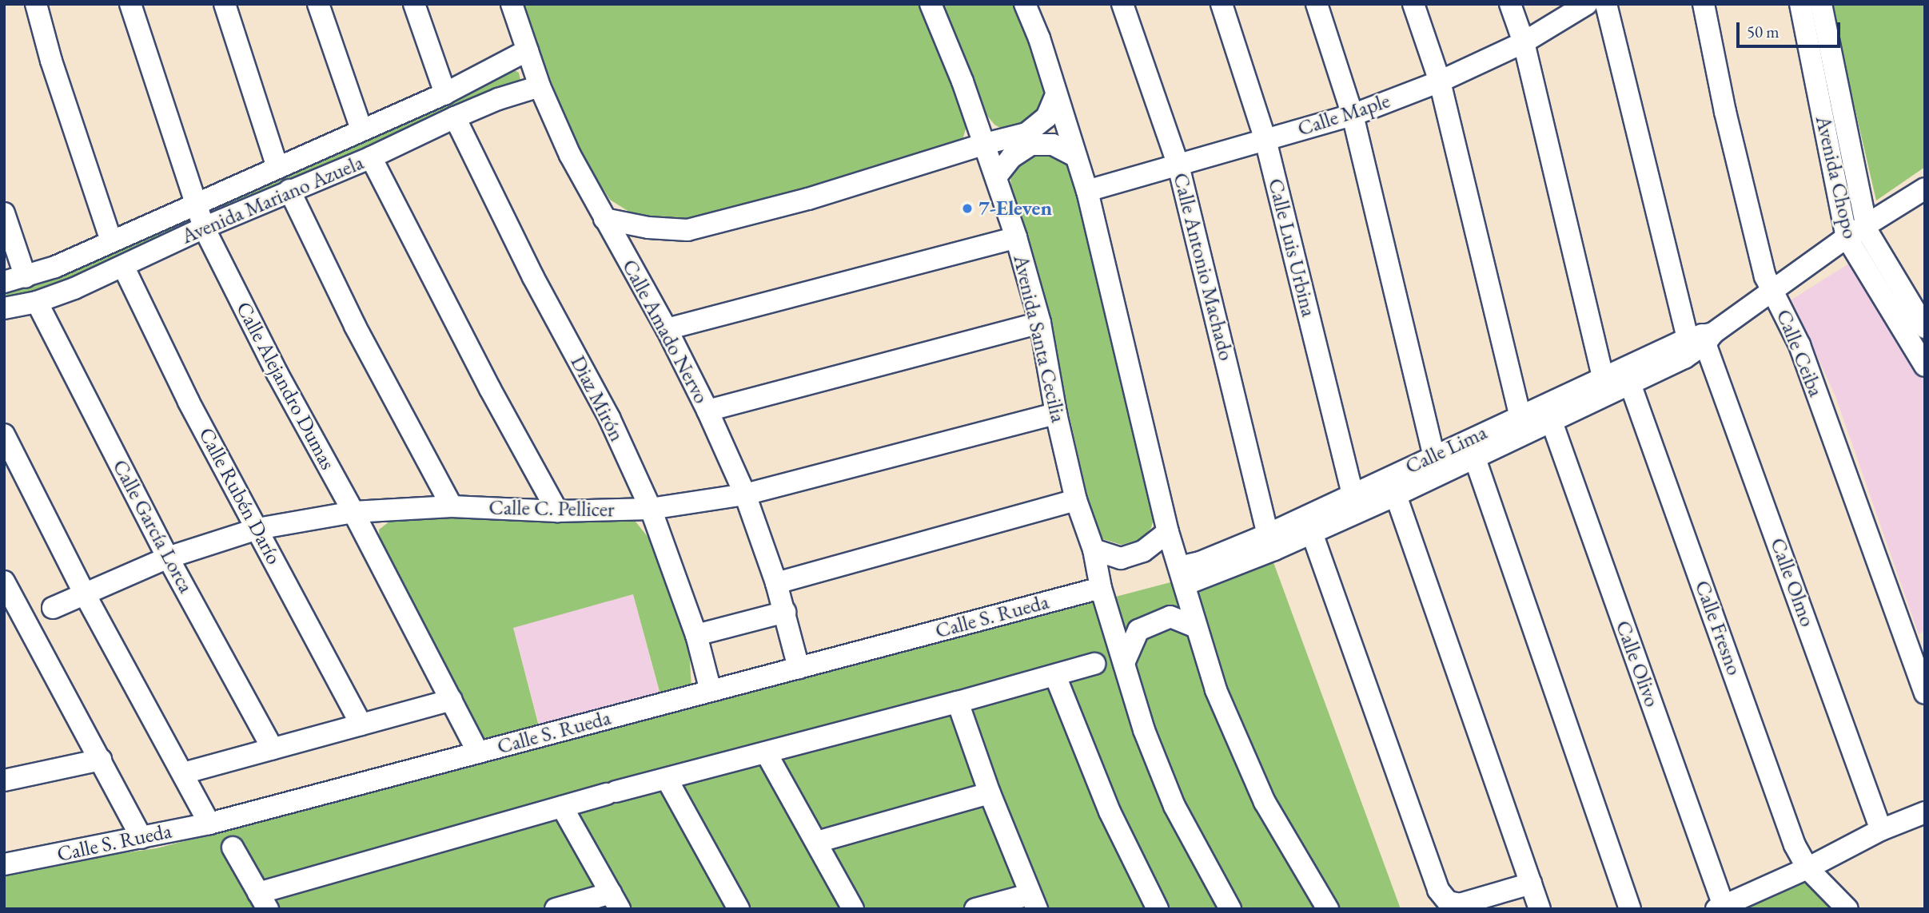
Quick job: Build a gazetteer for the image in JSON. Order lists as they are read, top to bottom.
{
  "streets": {
    "street": [
      "Calle Maple",
      "Avenida Chopo",
      "Avenida Mariano Azuela",
      "Calle Luis Urbina",
      "Calle Antonio Machado",
      "Calle Amado Nervo",
      "Avenida Santa Cecilia",
      "Calle Ceiba",
      "Calle Alejandro Dumas",
      "Diaz Mirón",
      "Calle Lima",
      "Calle Rubén Darío",
      "Calle C. Pellicer",
      "Calle García Lorca",
      "Calle Olmo",
      "Calle S. Rueda",
      "Calle Fresno",
      "Calle Olivo"
    ]
  },
  "crossings": [
    ["Calle Maple", "Calle Luis Urbina"],
    ["Calle Maple", "Calle Antonio Machado"],
    ["Avenida Chopo", "Calle Lima"],
    ["Avenida Mariano Azuela", "Calle Amado Nervo"],
    ["Avenida Mariano Azuela", "Calle Alejandro Dumas"],
    ["Avenida Mariano Azuela", "Diaz Mirón"],
    ["Avenida Mariano Azuela", "Calle Rubén Darío"],
    ["Avenida Mariano Azuela", "Calle García Lorca"],
    ["Calle Luis Urbina", "Calle Lima"],
    ["Calle Antonio Machado", "Calle Lima"],
    ["Calle Amado Nervo", "Calle C. Pellicer"],
    ["Calle Amado Nervo", "Calle S. Rueda"],
    ["Avenida Santa Cecilia", "Calle C. Pellicer"],
    ["Avenida Santa Cecilia", "Calle S. Rueda"],
    ["Calle Ceiba", "Calle Lima"],
    ["Calle Alejandro Dumas", "Calle C. Pellicer"],
    ["Calle Alejandro Dumas", "Calle S. Rueda"],
    ["Diaz Mirón", "Calle C. Pellicer"],
    ["Diaz Mirón", "Calle S. Rueda"],
    ["Calle Lima", "Calle Olmo"],
    ["Calle Lima", "Calle Fresno"],
    ["Calle Lima", "Calle Olivo"],
    ["Calle Rubén Darío", "Calle C. Pellicer"],
    ["Calle C. Pellicer", "Calle García Lorca"]
  ],
  "places": ["7-Eleven"],
  "scale_bar": "50 m"
}
